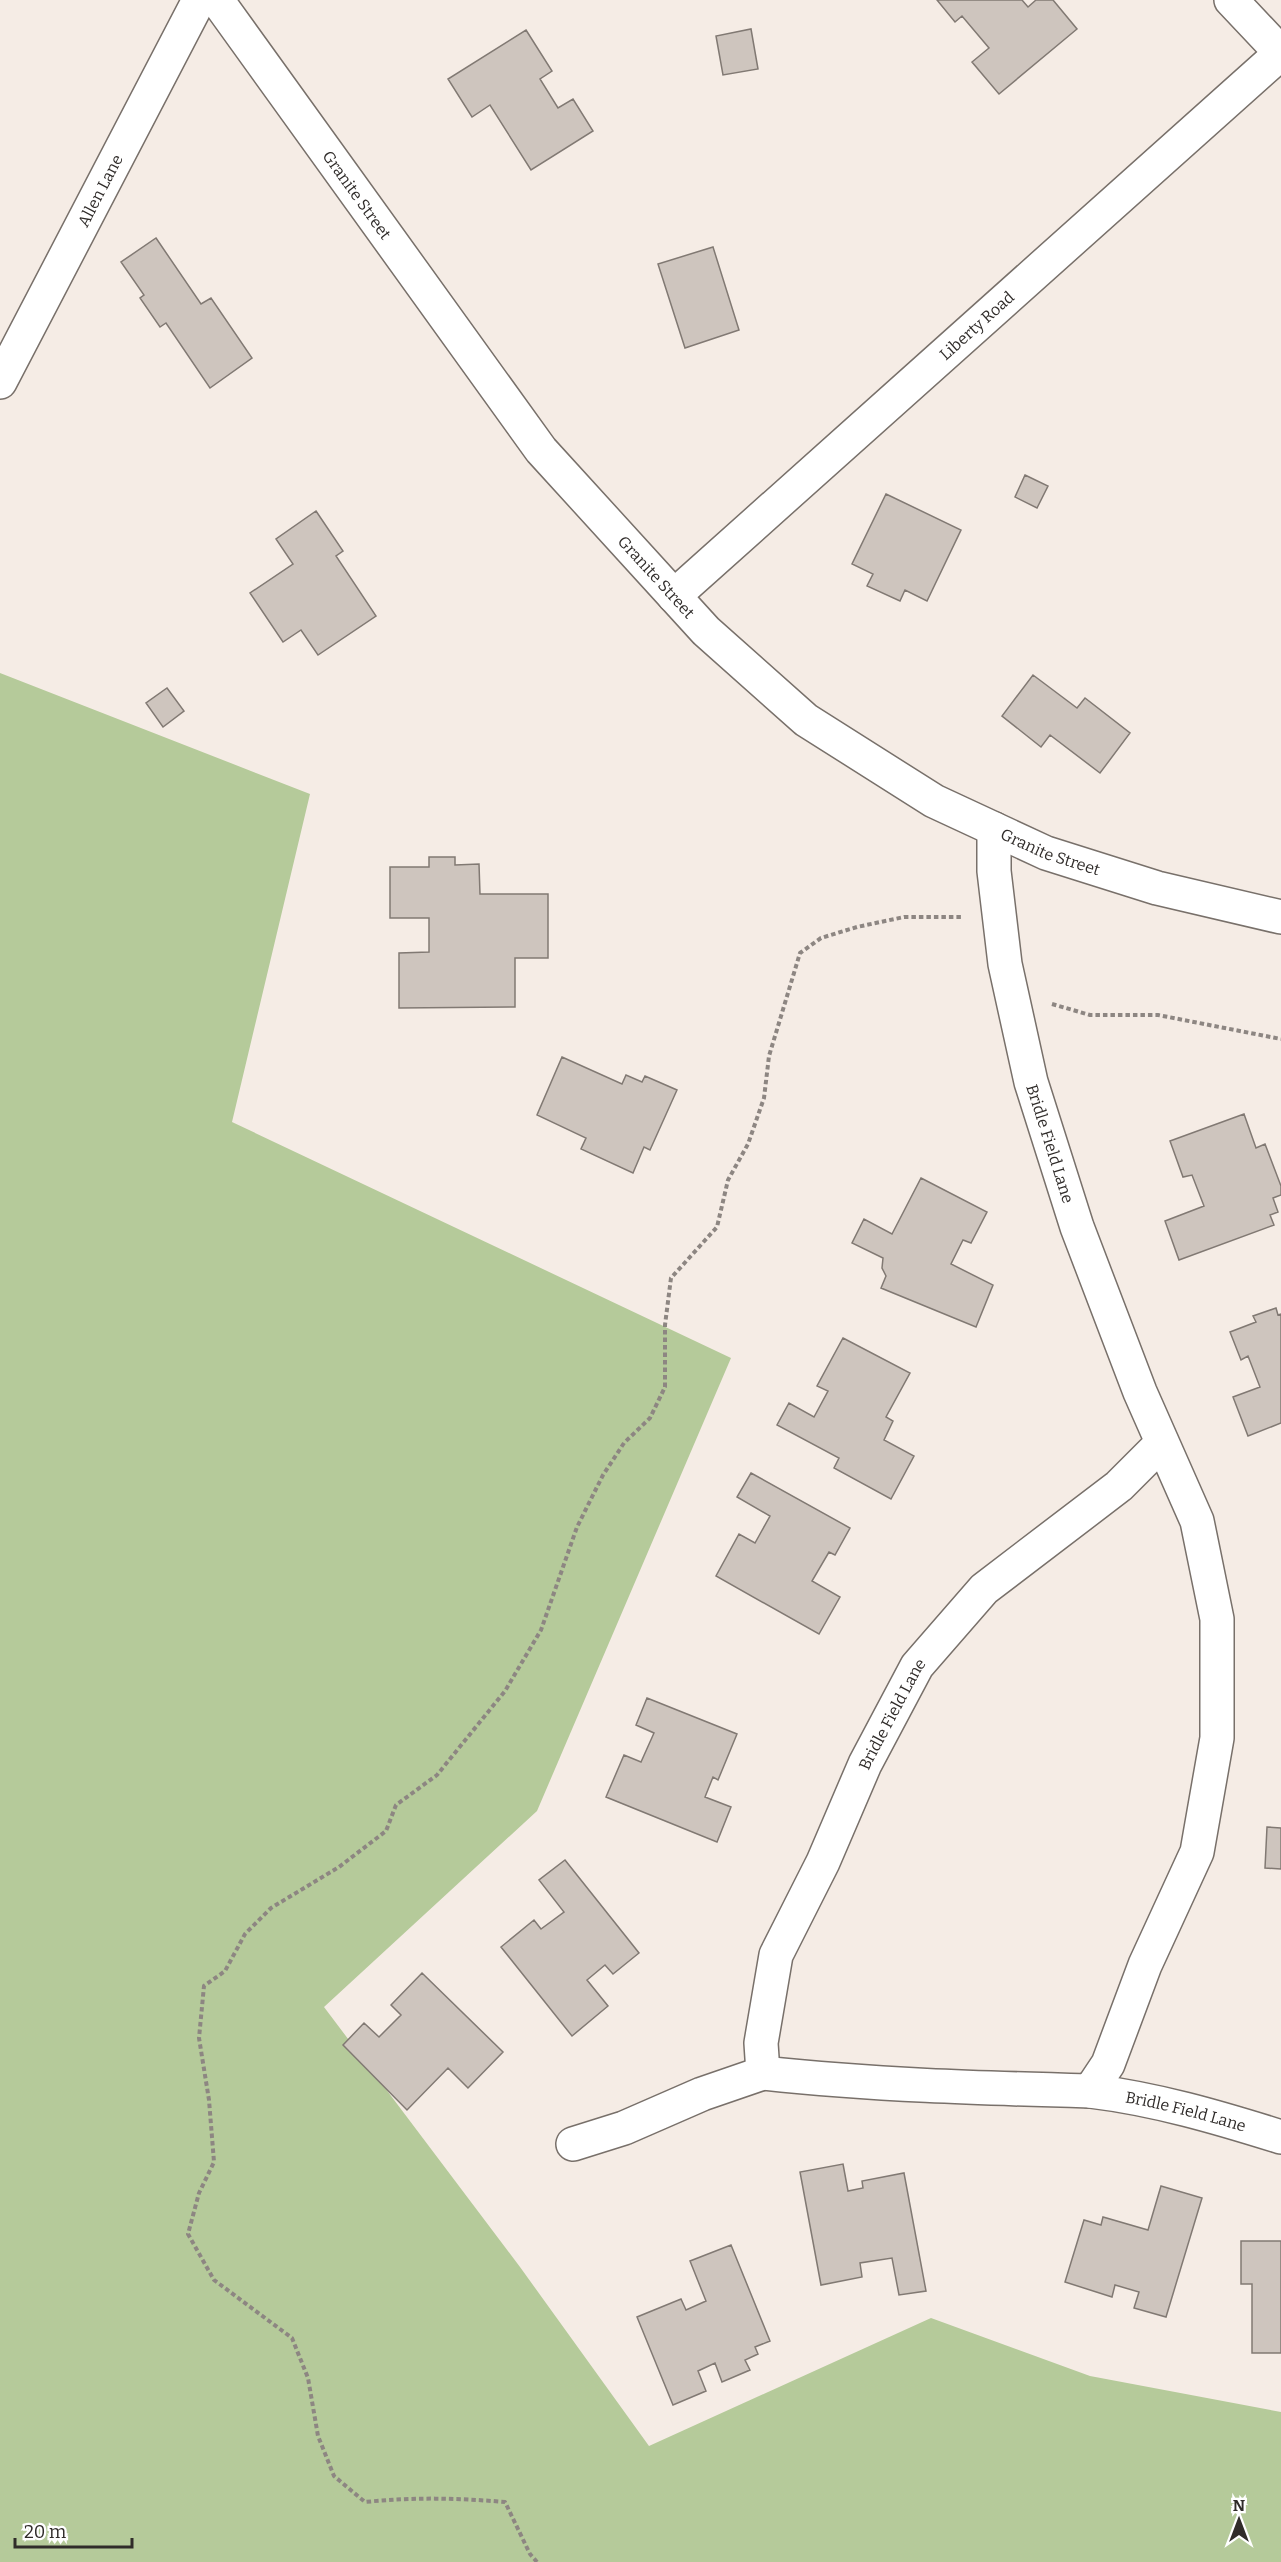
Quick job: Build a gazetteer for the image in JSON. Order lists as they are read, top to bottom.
{
  "streets": {
    "street": [
      "Allen Lane",
      "Granite Street",
      "Liberty Road",
      "Bridle Field Lane"
    ]
  },
  "crossings": [
    ["Granite Street", "Liberty Road"],
    ["Granite Street", "Bridle Field Lane"]
  ],
  "scale_bar": "20 m",
  "north": "top"
}
